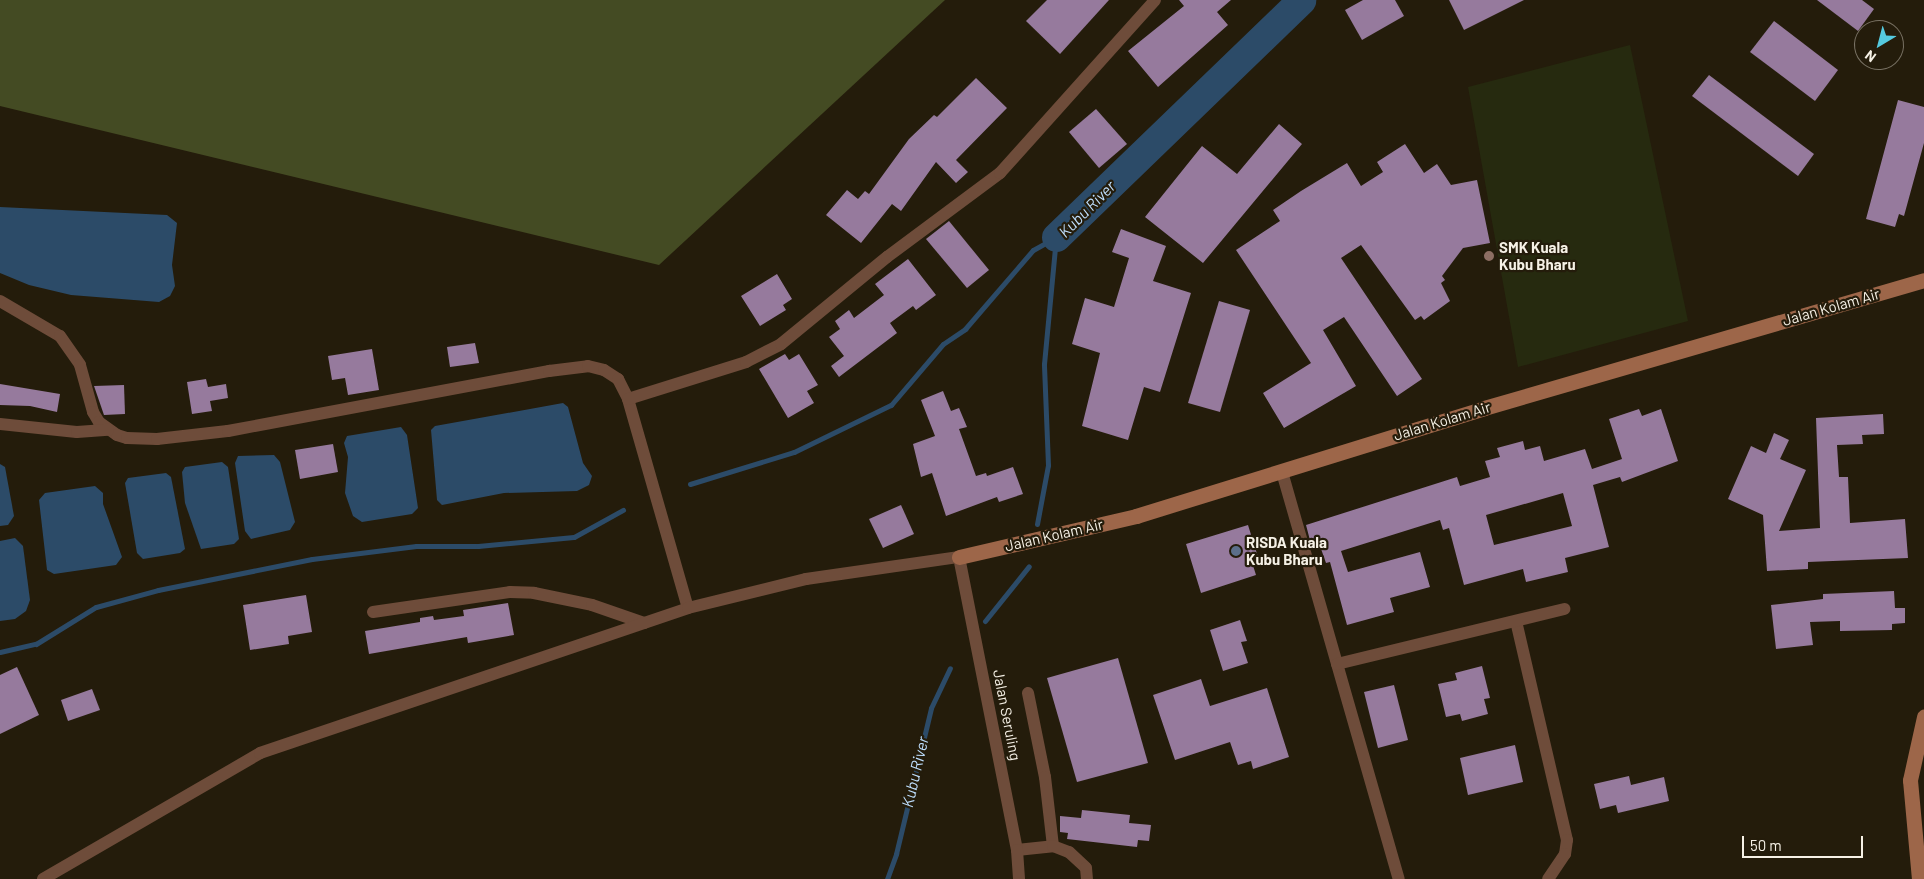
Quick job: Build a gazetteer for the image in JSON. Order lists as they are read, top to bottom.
{
  "streets": {
    "street": ["Jalan Kolam Air", "Jalan Seruling"]
  },
  "crossings": [
    ["Jalan Kolam Air", "Jalan Seruling"]
  ],
  "water": ["Kubu River"],
  "places": ["SMK Kuala Kubu Bharu", "RISDA Kuala Kubu Bharu"],
  "scale_bar": "50 m",
  "north": "bottom left"
}
